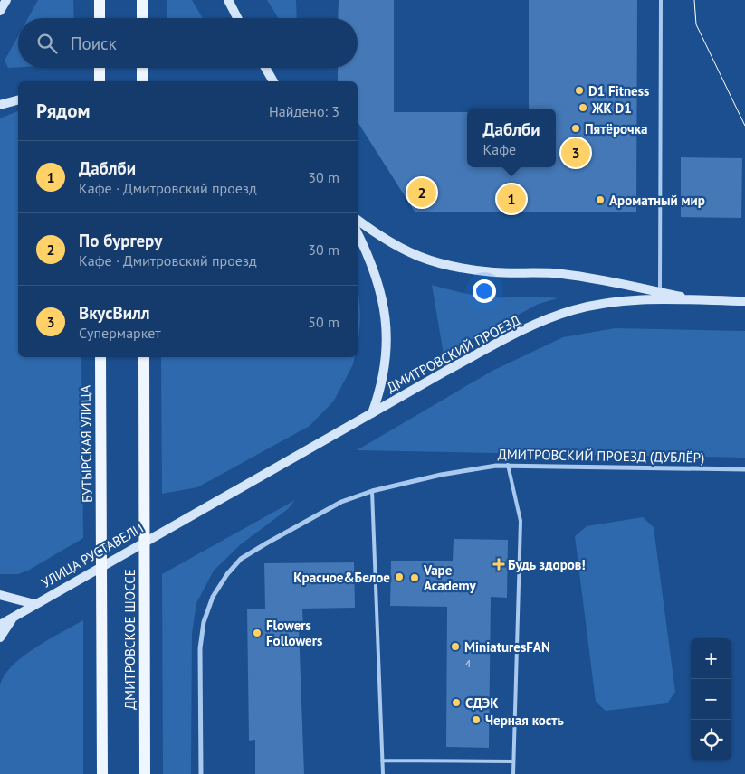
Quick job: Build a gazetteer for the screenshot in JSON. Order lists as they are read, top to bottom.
{
  "streets": {
    "main road": [
      "ДМИТРОВСКИЙ ПРОЕЗД",
      "БУТЫРСКАЯ УЛИЦА",
      "УЛИЦА РУСТАВЕЛИ",
      "ДМИТРОВСКОЕ ШОССЕ"
    ],
    "street": ["ДМИТРОВСКИЙ ПРОЕЗД (ДУБЛЁР)"]
  },
  "crossings": [
    ["ДМИТРОВСКИЙ ПРОЕЗД", "УЛИЦА РУСТАВЕЛИ"],
    ["БУТЫРСКАЯ УЛИЦА", "ДМИТРОВСКОЕ ШОССЕ"]
  ],
  "places": {
    "other": [
      "D1 Fitness",
      "ЖК D1",
      "Пятёрочка",
      "Ароматный мир",
      "Красное&Белое",
      "Vape Academy",
      "Flowers Followers",
      "MiniaturesFAN",
      "СДЭК",
      "Черная кость"
    ],
    "health": ["Будь здоров!"]
  },
  "house_numbers": ["4"],
  "page": {
    "search": "Поиск",
    "heading": ["Рядом", "Найдено: 3"],
    "popup": ["Даблби", "Кафе"],
    "pins": ["3", "2", "1"],
    "list": [
      {
        "mark": "1",
        "name": "Даблби",
        "note": "Кафе · Дмитровский проезд",
        "value": "30 m"
      },
      {
        "mark": "2",
        "name": "По бургеру",
        "note": "Кафе · Дмитровский проезд",
        "value": "30 m"
      },
      {
        "mark": "3",
        "name": "ВкусВилл",
        "note": "Супермаркет",
        "value": "50 m"
      }
    ],
    "map_buttons": ["+", "−"]
  }
}
